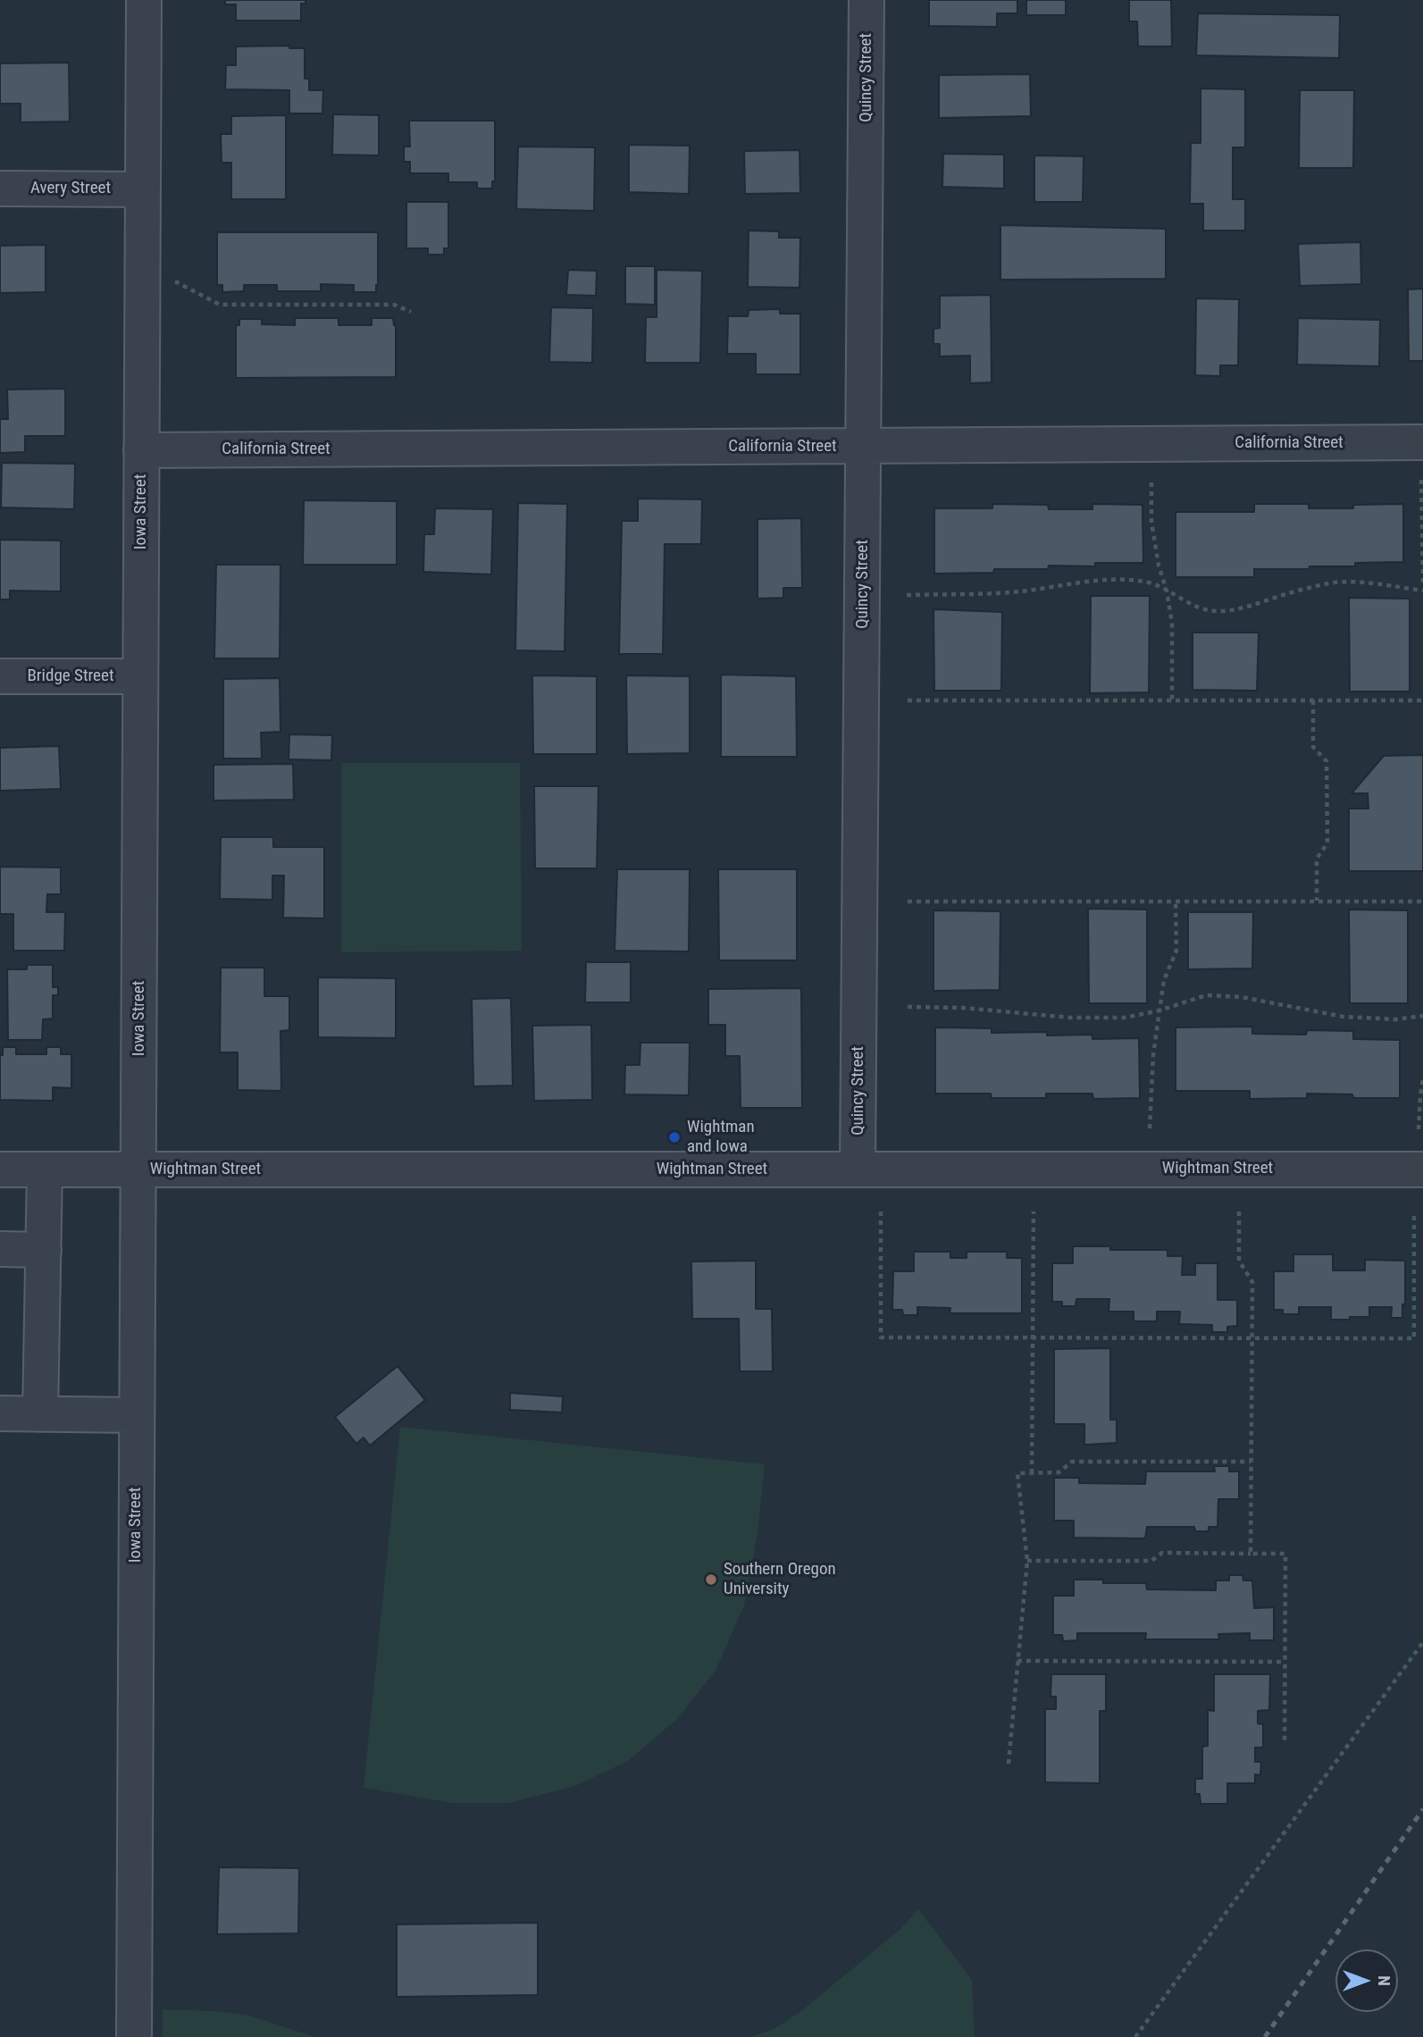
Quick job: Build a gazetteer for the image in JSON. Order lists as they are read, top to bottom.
{
  "streets": {
    "street": [
      "Quincy Street",
      "Avery Street",
      "California Street",
      "Iowa Street",
      "Bridge Street",
      "Wightman Street"
    ]
  },
  "crossings": [
    ["Quincy Street", "California Street"],
    ["Quincy Street", "Wightman Street"],
    ["Avery Street", "Iowa Street"],
    ["California Street", "Iowa Street"],
    ["Iowa Street", "Bridge Street"],
    ["Iowa Street", "Wightman Street"]
  ],
  "places": ["Wightman and Iowa", "Southern Oregon University"],
  "north": "right"
}
